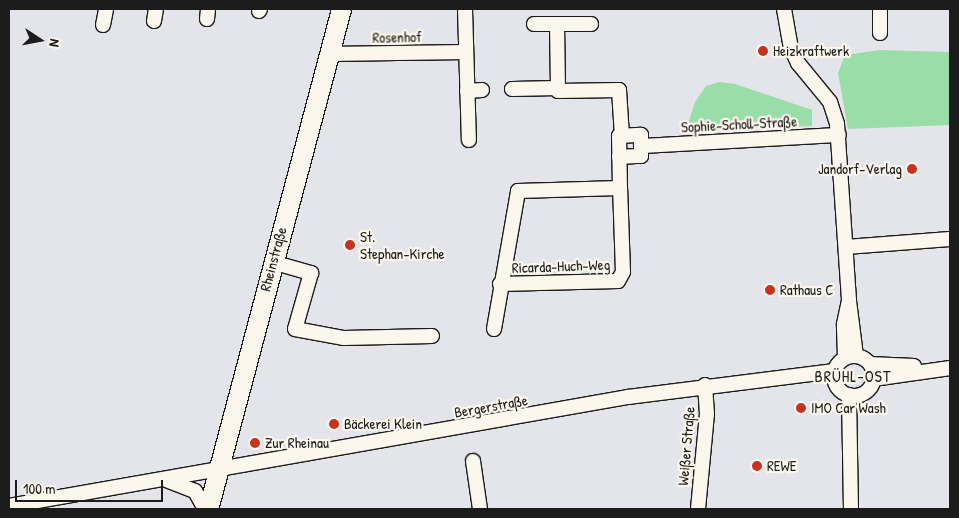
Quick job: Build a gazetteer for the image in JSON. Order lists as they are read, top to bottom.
{
  "streets": {
    "main road": ["Rheinstraße"],
    "street": [
      "Rosenhof",
      "Sophie-Scholl-Straße",
      "Ricarda-Huch-Weg",
      "Bergerstraße",
      "Weißer Straße"
    ]
  },
  "crossings": [
    ["Rosenhof", "Rheinstraße"],
    ["Rheinstraße", "Bergerstraße"],
    ["Bergerstraße", "Weißer Straße"]
  ],
  "districts": ["BRÜHL-OST"],
  "places": [
    "Heizkraftwerk",
    "Jandorf-Verlag",
    "St. Stephan-Kirche",
    "Rathaus C",
    "IMO Car Wash",
    "Bäckerei Klein",
    "Zur Rheinau",
    "REWE"
  ],
  "scale_bar": "100 m",
  "north": "right"
}
